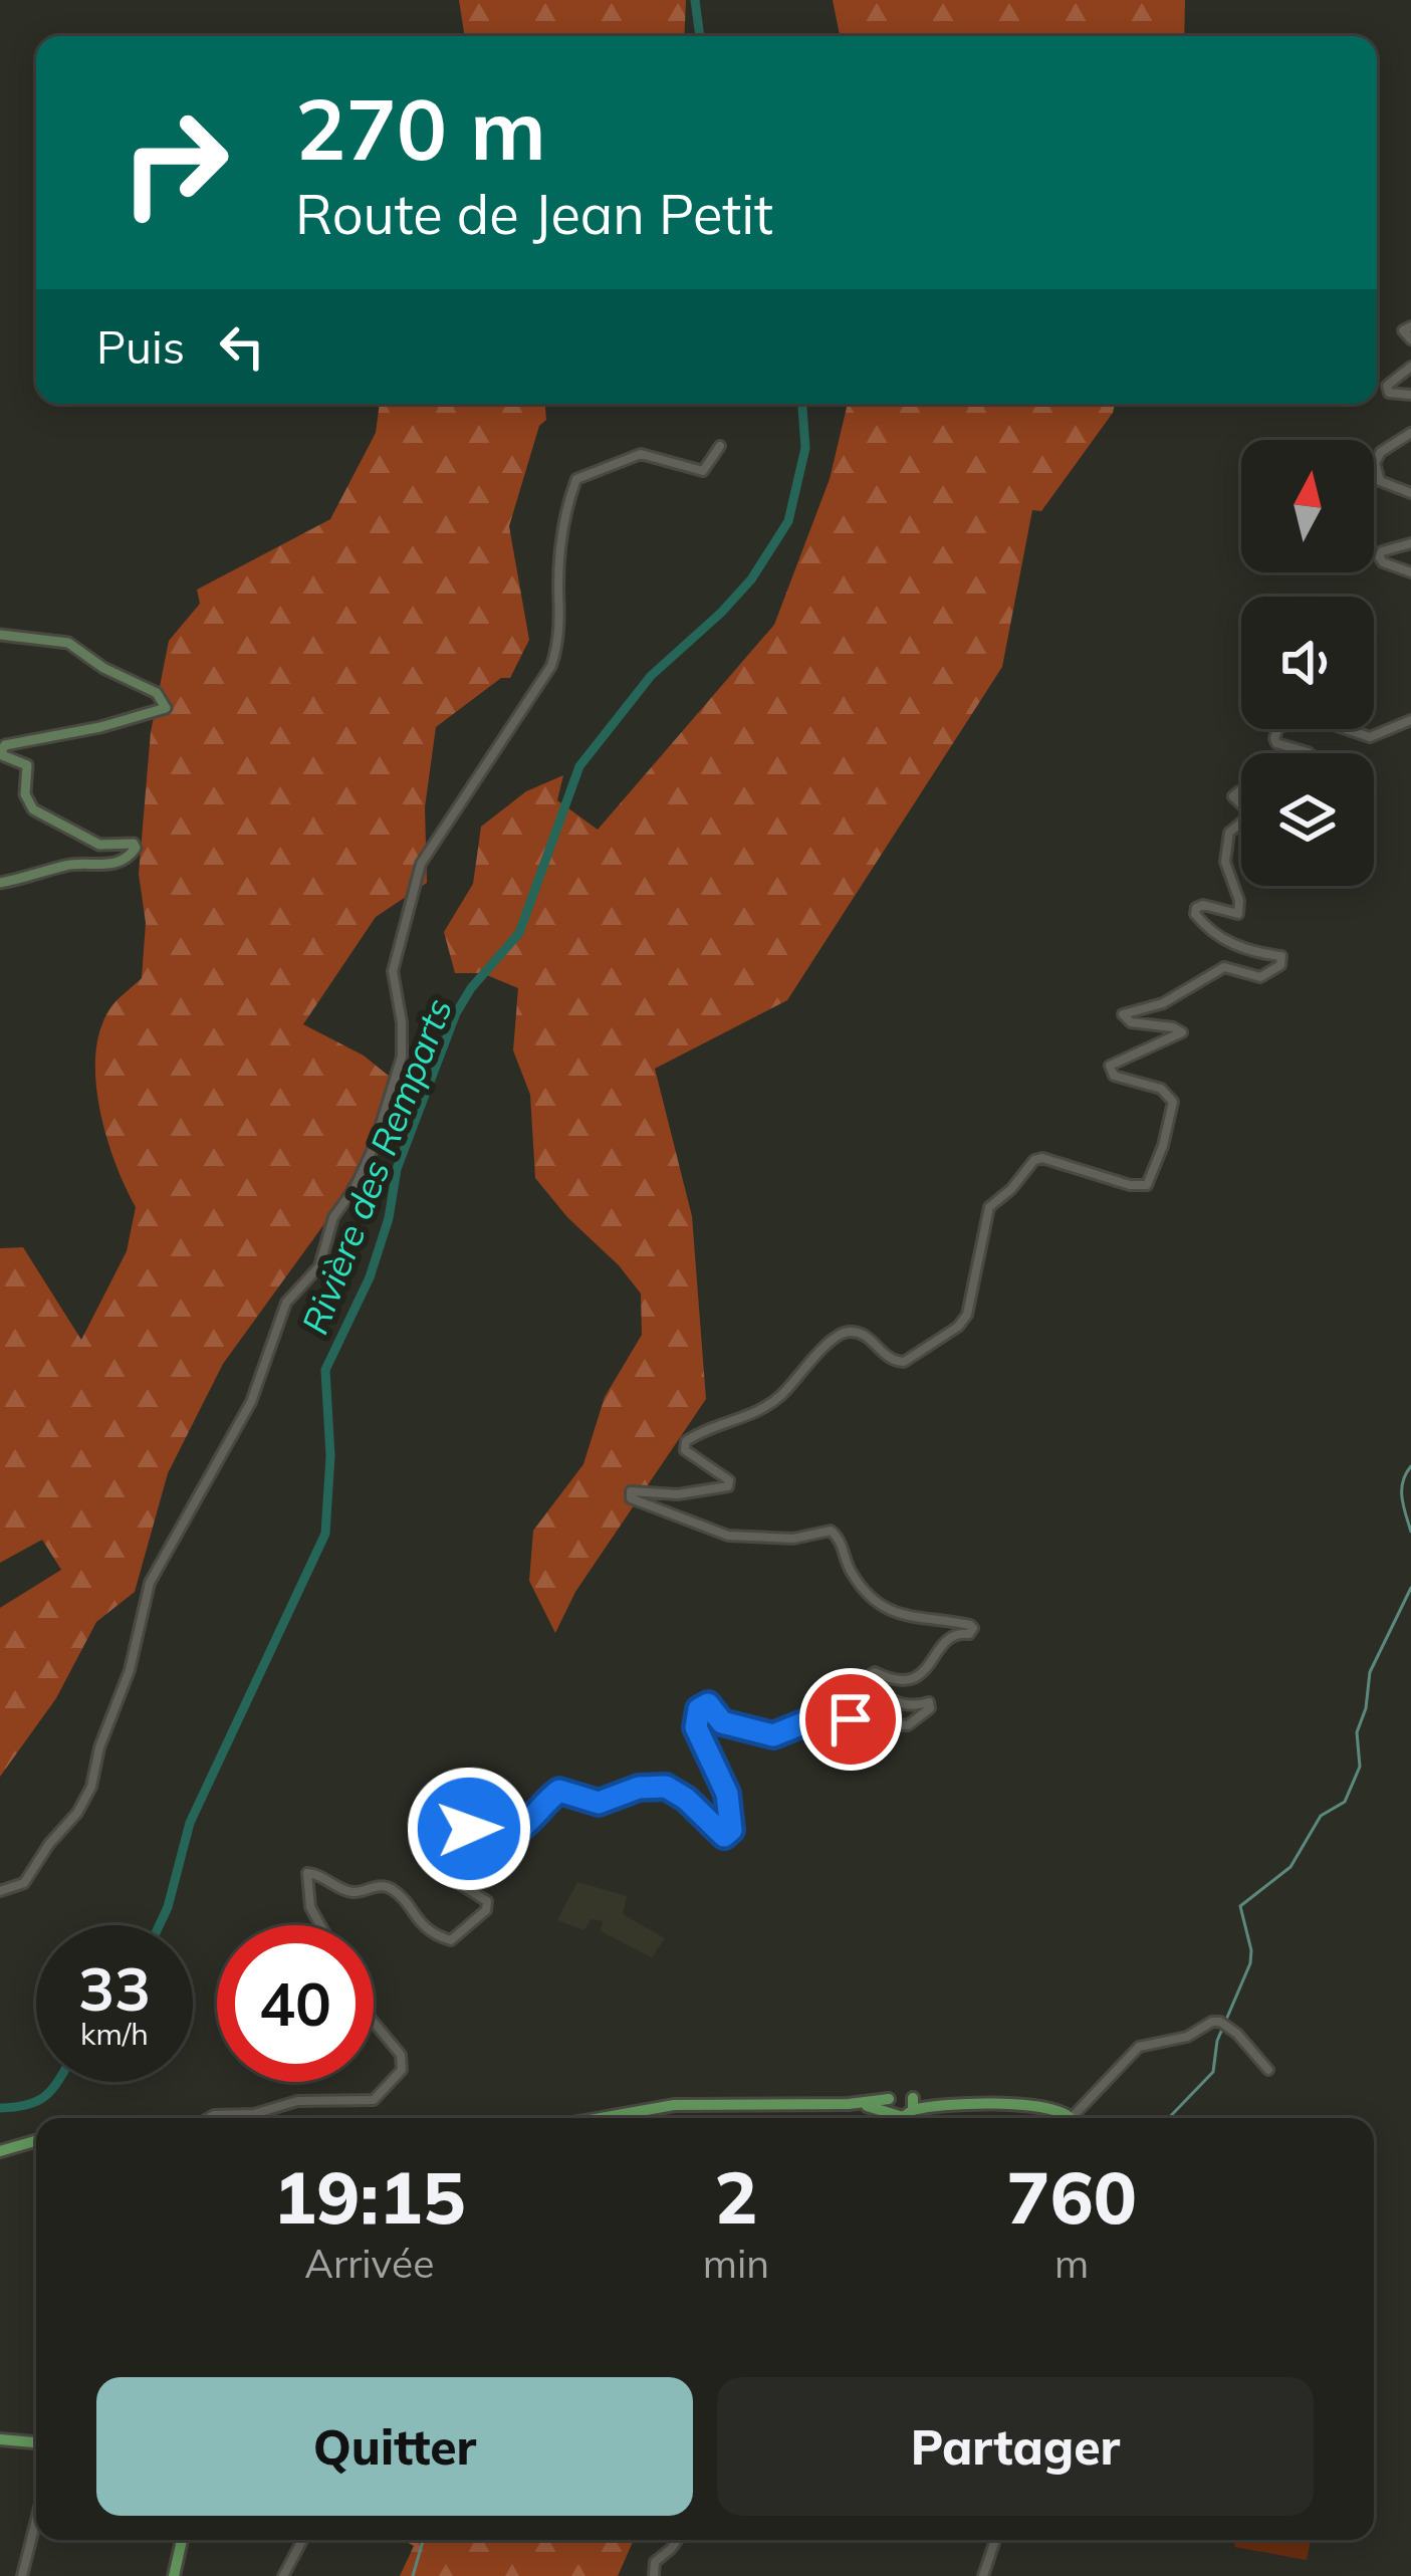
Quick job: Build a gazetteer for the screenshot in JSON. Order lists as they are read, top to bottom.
{
  "water": ["Rivière des Remparts"],
  "north": "top",
  "page": {
    "turn": ["270 m", "Route de Jean Petit"],
    "then": "Puis",
    "speed": "33 km/h",
    "limit": "40",
    "eta": [
      "19:15",
      "Arrivée",
      "2",
      "min",
      "760",
      "m"
    ],
    "buttons": ["Quitter", "Partager"]
  }
}
